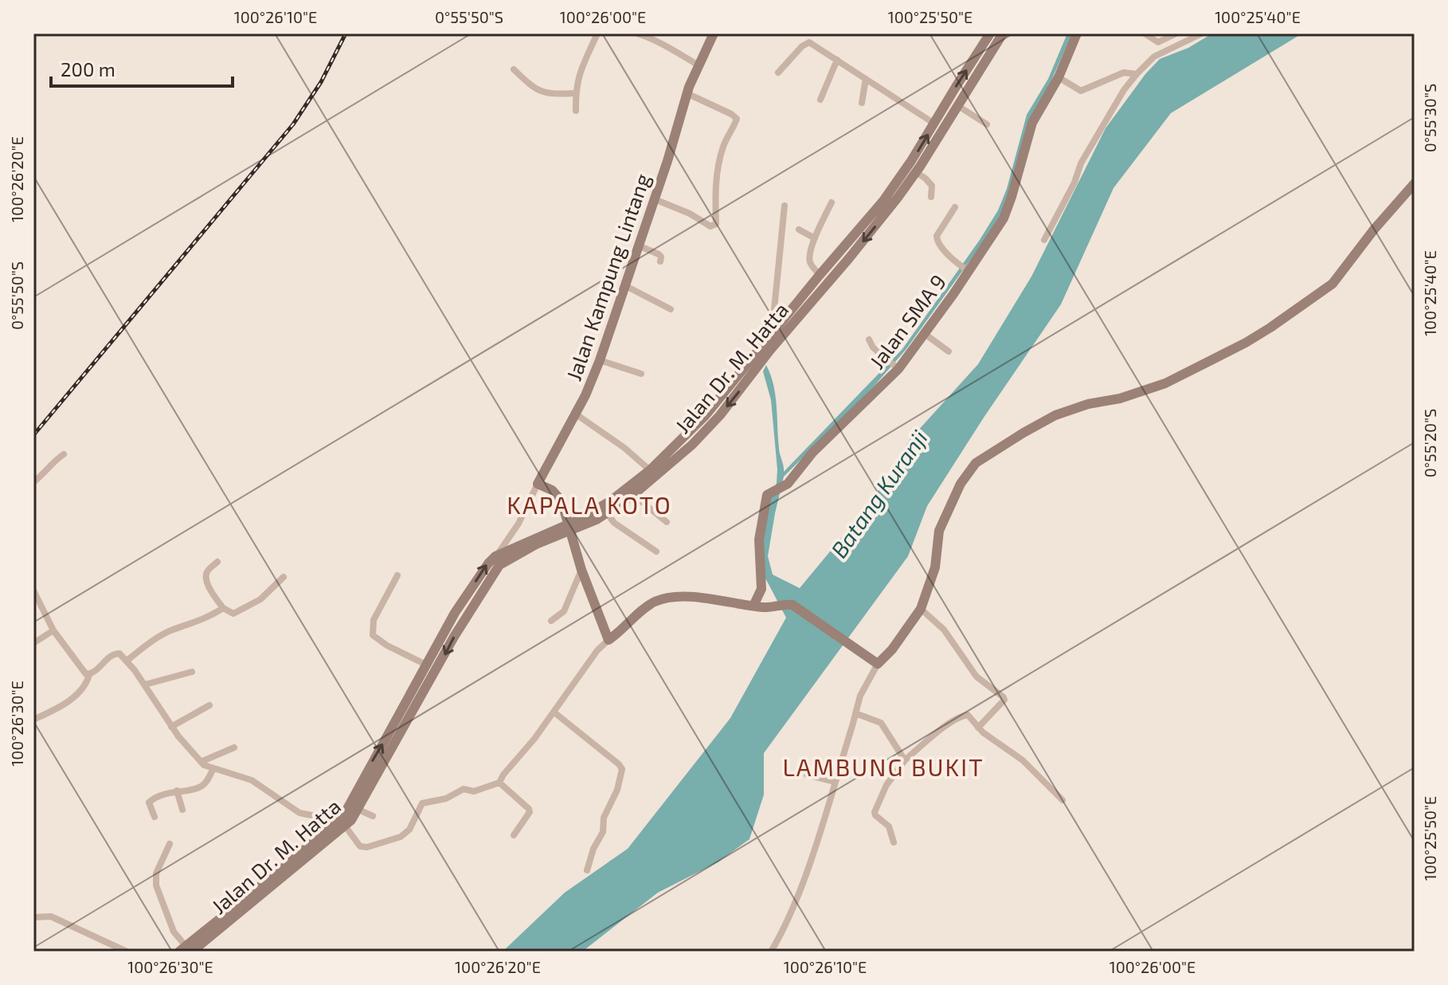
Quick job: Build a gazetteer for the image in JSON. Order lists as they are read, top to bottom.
{
  "streets": {
    "street": ["Jalan Kampung Lintang", "Jalan SMA 9", "Jalan Dr. M. Hatta"]
  },
  "crossings": [
    ["Jalan Kampung Lintang", "Jalan Dr. M. Hatta"]
  ],
  "districts": ["KAPALA KOTO", "LAMBUNG BUKIT"],
  "water": ["Batang Kuranji"],
  "scale_bar": "200 m",
  "coordinates": [
    "100°26'10\"E",
    "0°55'50\"S",
    "100°26'00\"E",
    "100°25'50\"E",
    "100°25'40\"E",
    "0°55'30\"S",
    "100°26'20\"E",
    "0°55'20\"S",
    "100°26'30\"E"
  ]
}
